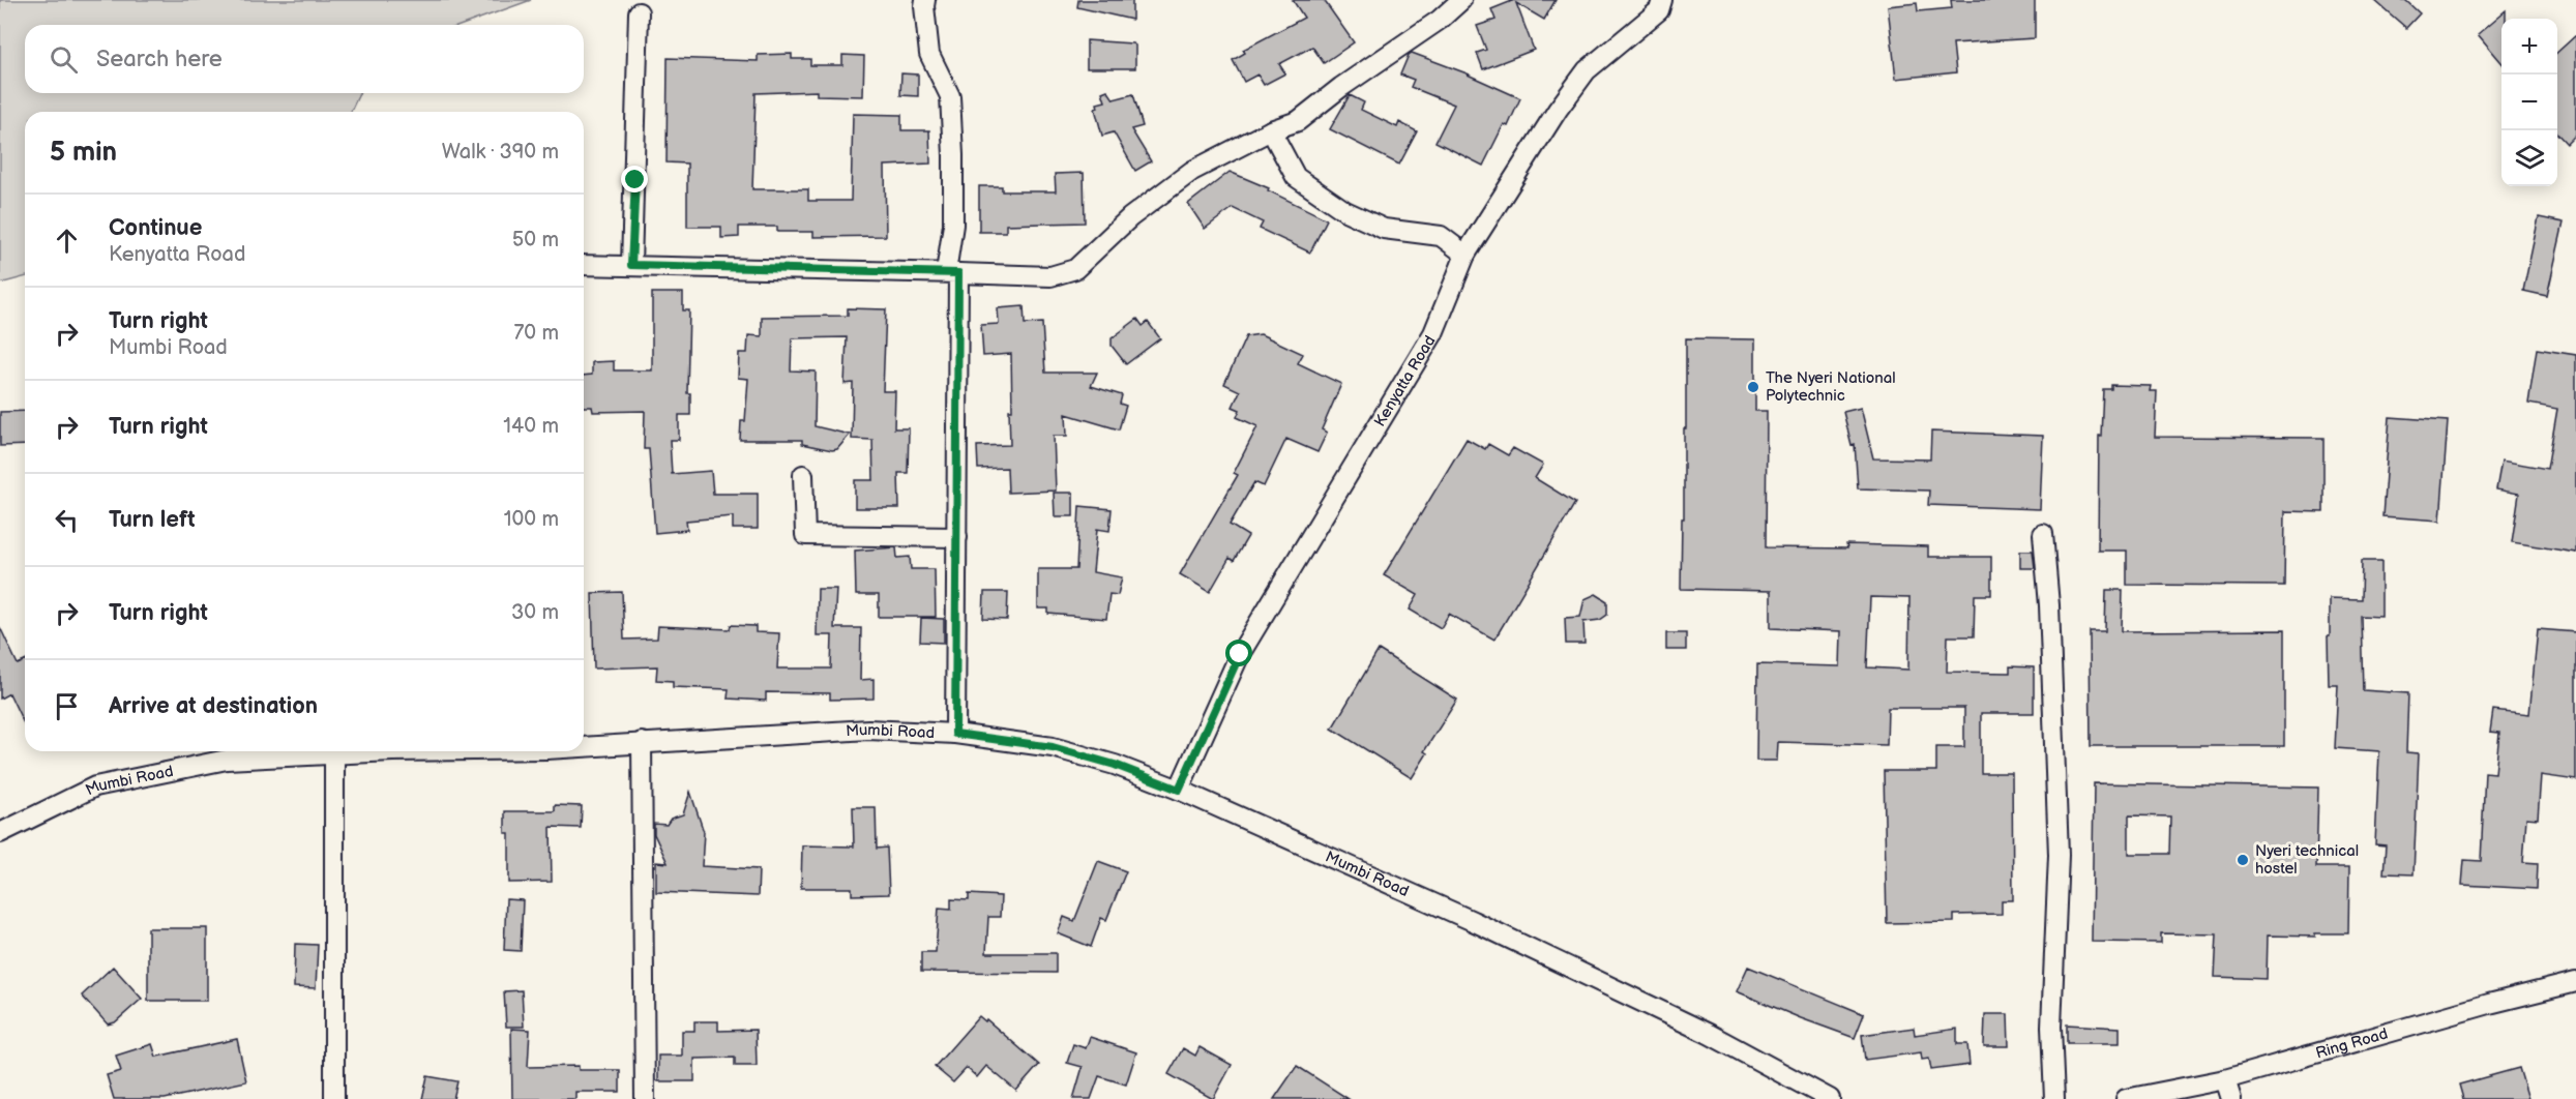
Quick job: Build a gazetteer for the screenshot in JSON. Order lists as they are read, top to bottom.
{
  "streets": {
    "street": ["Kenyatta Road", "Mumbi Road", "Ring Road"]
  },
  "crossings": [
    ["Kenyatta Road", "Mumbi Road"]
  ],
  "places": ["The Nyeri National Polytechnic", "Nyeri technical hostel"],
  "page": {
    "map_buttons": ["+", "−"],
    "search": "Search here",
    "heading": ["5 min", "Walk · 390 m"],
    "list": [
      ["Continue", "Kenyatta Road", "50 m"],
      ["Turn right", "Mumbi Road", "70 m"],
      ["Turn right", "140 m"],
      ["Turn left", "100 m"],
      ["Turn right", "30 m"],
      "Arrive at destination"
    ]
  }
}
